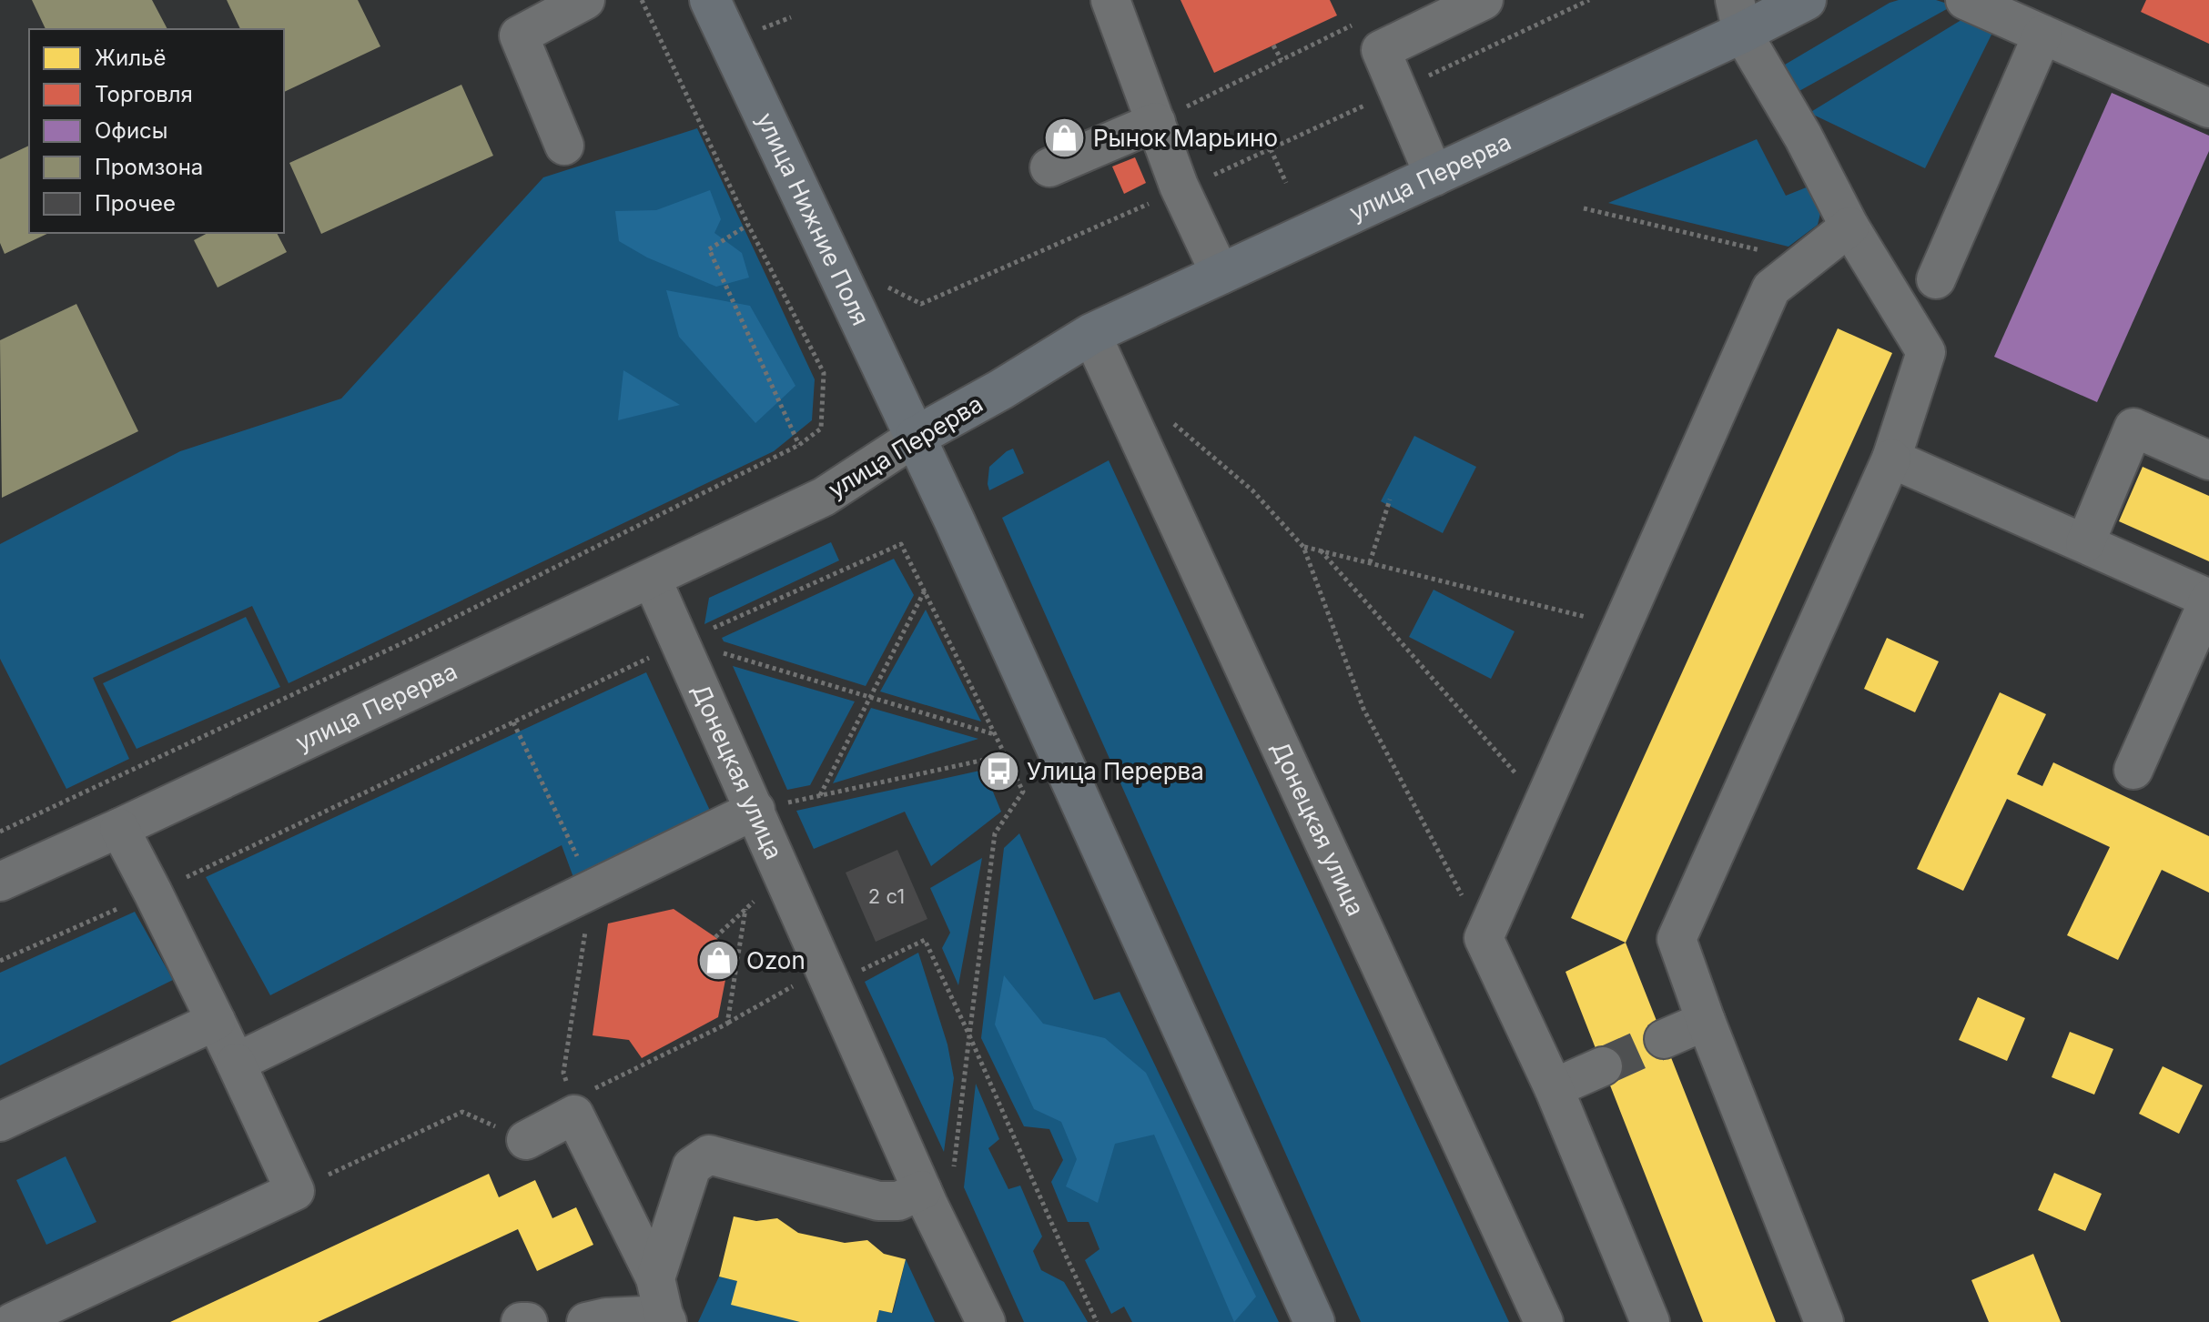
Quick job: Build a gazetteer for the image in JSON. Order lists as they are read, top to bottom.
{
  "streets": {
    "main road": ["улица Перерва", "улица Нижние Поля"],
    "street": ["Донецкая улица"]
  },
  "crossings": [
    ["улица Перерва", "улица Нижние Поля"],
    ["улица Перерва", "Донецкая улица"]
  ],
  "places": {
    "shop": ["Рынок Марьино", "Ozon"],
    "bus stop": ["Улица Перерва"]
  },
  "house_numbers": ["2 с1"],
  "legend": [
    "Жильё",
    "Торговля",
    "Офисы",
    "Промзона",
    "Прочее"
  ]
}
